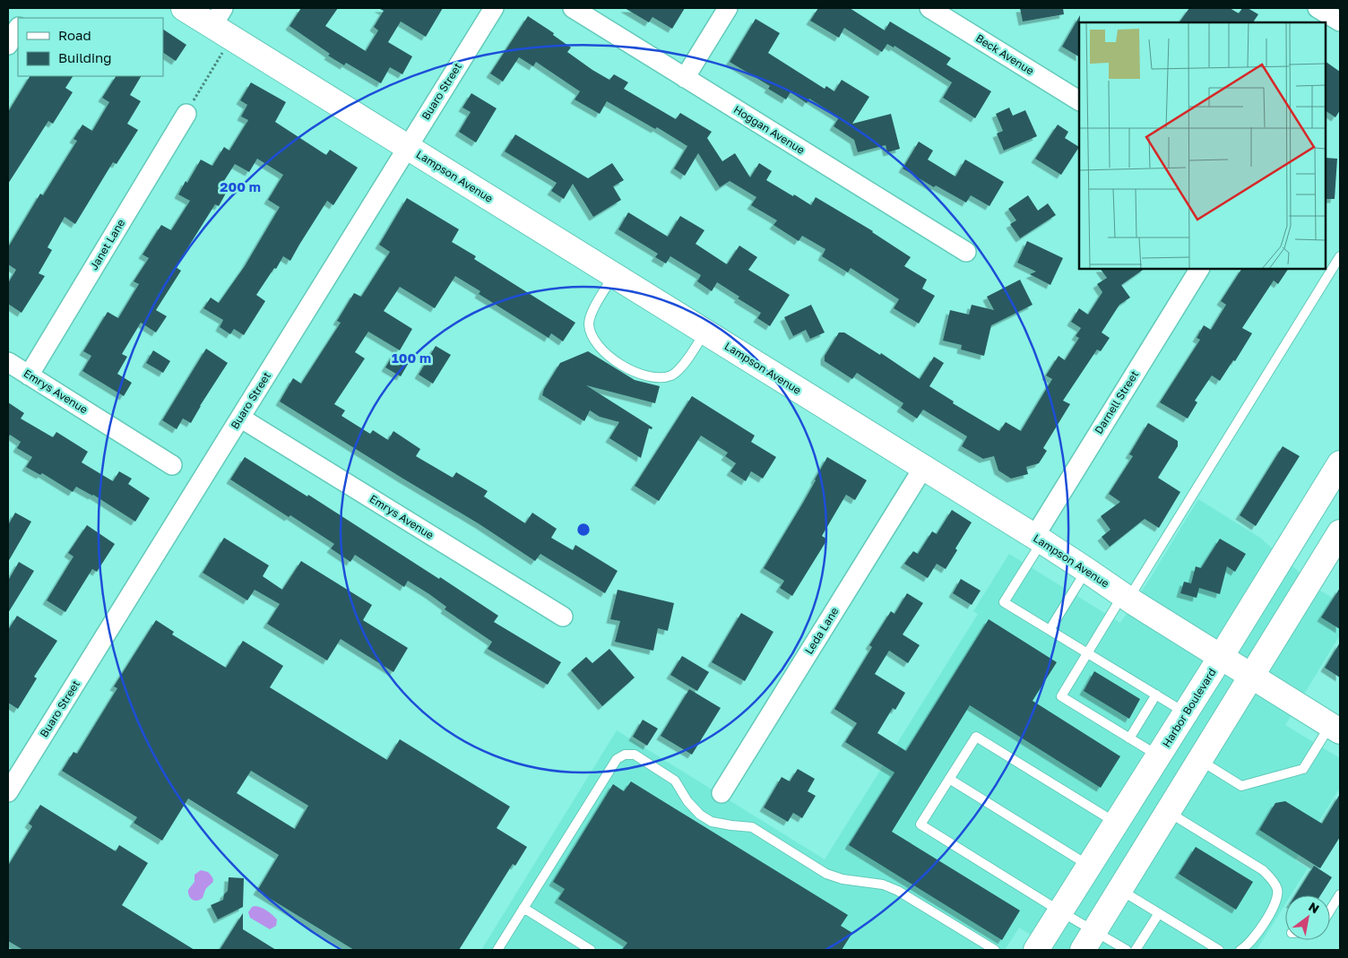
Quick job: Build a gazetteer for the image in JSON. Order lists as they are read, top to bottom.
{
  "streets": {
    "street": [
      "Beck Avenue",
      "Buaro Street",
      "Hoggan Avenue",
      "Lampson Avenue",
      "Janet Lane",
      "Emrys Avenue",
      "Darnell Street",
      "Leda Lane",
      "Harbor Boulevard"
    ]
  },
  "crossings": [
    ["Buaro Street", "Lampson Avenue"],
    ["Buaro Street", "Emrys Avenue"],
    ["Lampson Avenue", "Darnell Street"],
    ["Lampson Avenue", "Leda Lane"],
    ["Lampson Avenue", "Harbor Boulevard"],
    ["Janet Lane", "Emrys Avenue"]
  ],
  "legend": ["Road", "Building"],
  "north": "top right",
  "rings": ["200 m", "100 m"]
}
